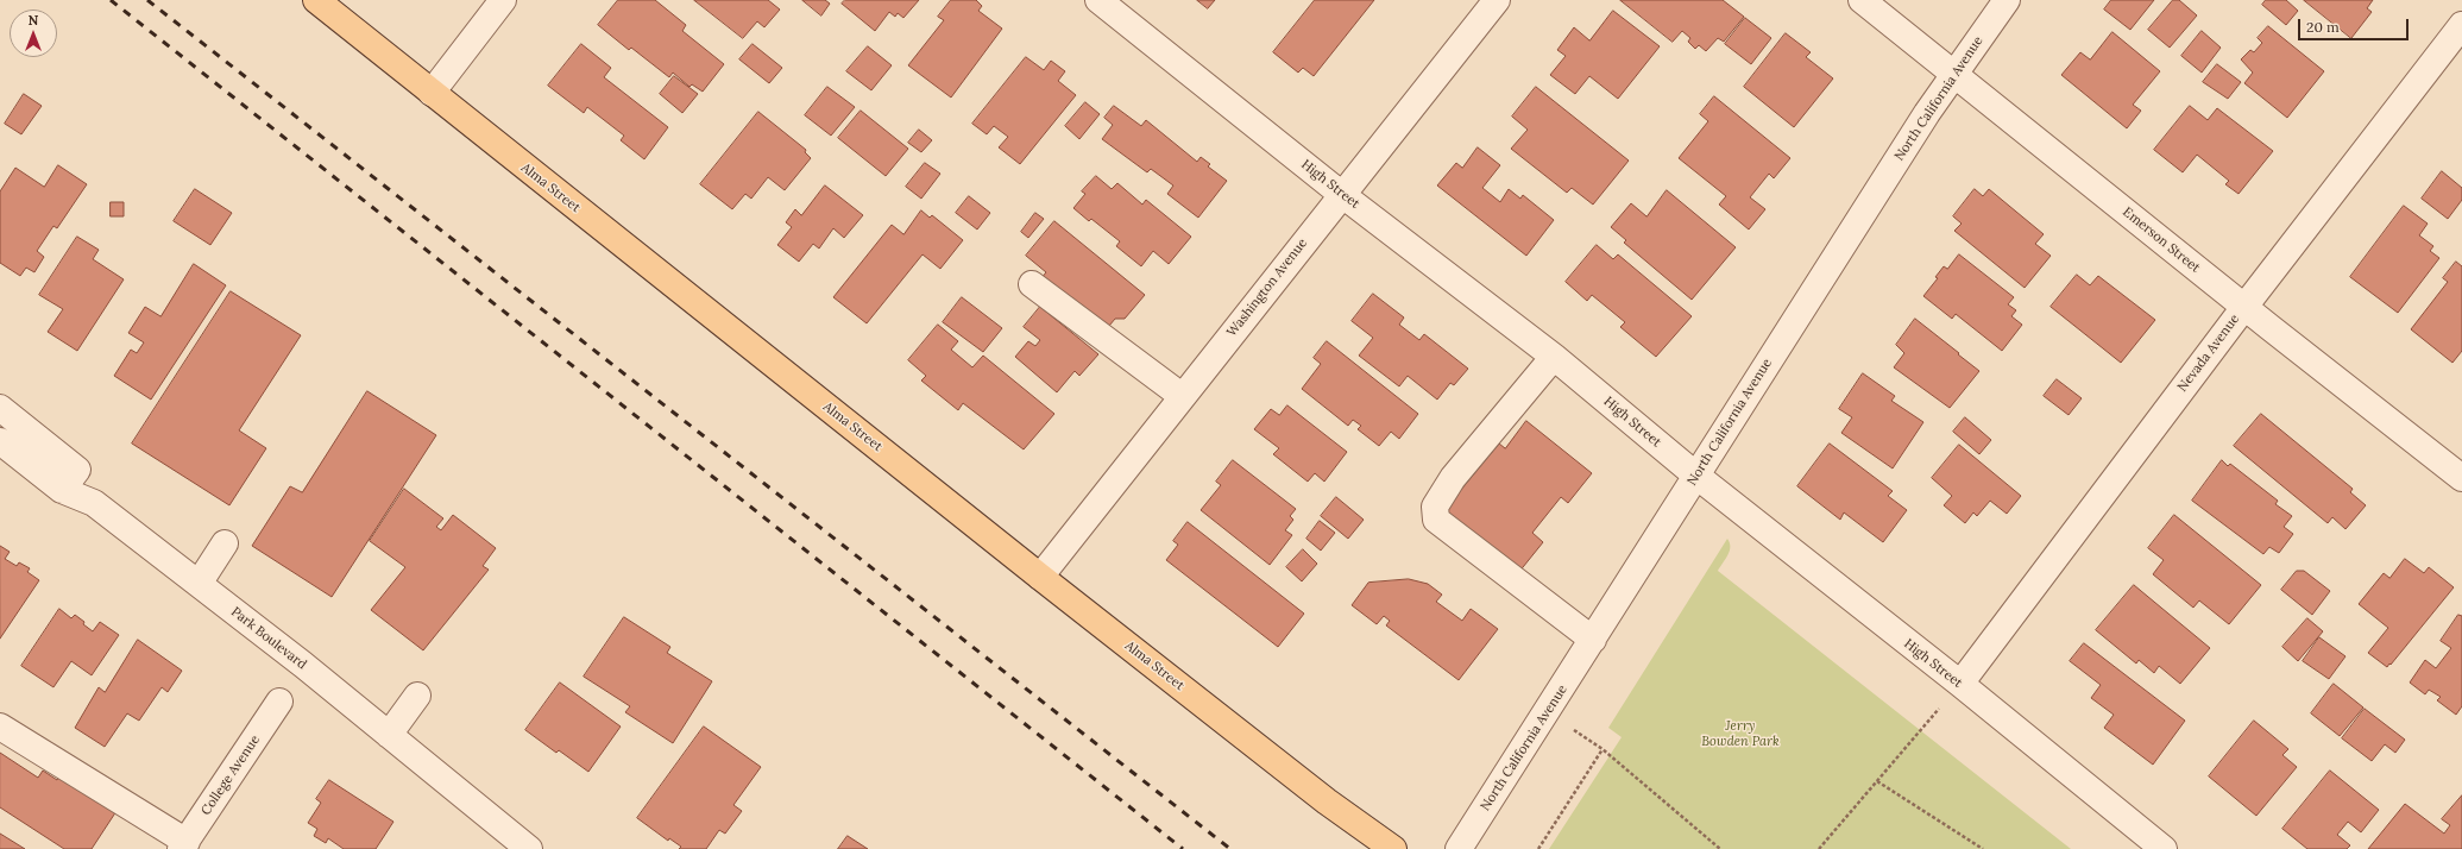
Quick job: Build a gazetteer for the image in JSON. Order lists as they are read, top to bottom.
{
  "streets": {
    "main road": ["Alma Street"],
    "street": [
      "North California Avenue",
      "High Street",
      "Emerson Street",
      "Washington Avenue",
      "Nevada Avenue",
      "Park Boulevard",
      "College Avenue"
    ]
  },
  "crossings": [
    ["North California Avenue", "High Street"],
    ["North California Avenue", "Emerson Street"],
    ["High Street", "Washington Avenue"],
    ["High Street", "Nevada Avenue"],
    ["Alma Street", "Washington Avenue"],
    ["Emerson Street", "Nevada Avenue"]
  ],
  "parks": ["Jerry Bowden Park"],
  "scale_bar": "20 m",
  "north": "top"
}
